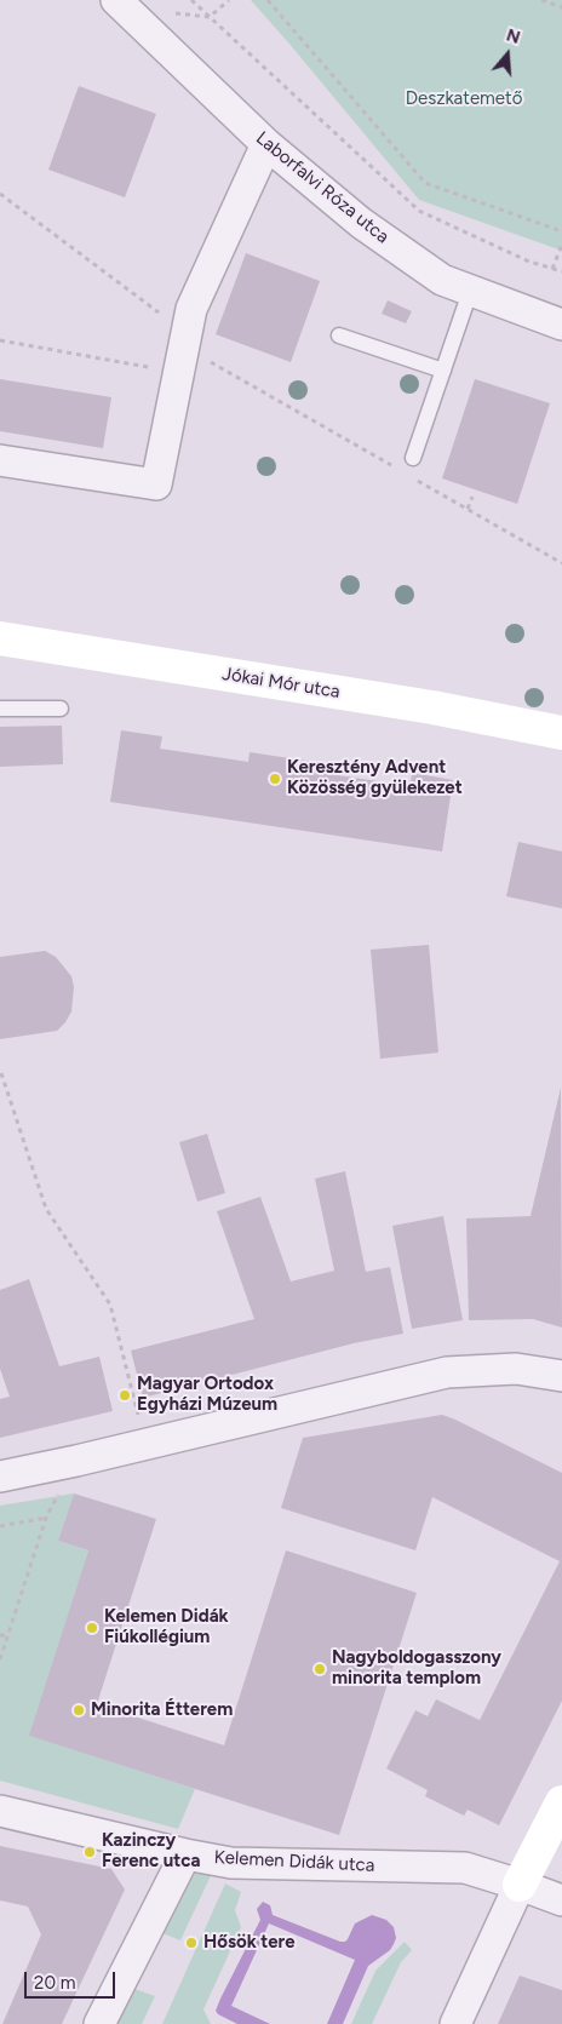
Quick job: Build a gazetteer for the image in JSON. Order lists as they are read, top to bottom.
{
  "streets": {
    "street": ["Laborfalvi Róza utca", "Jókai Mór utca", "Kelemen Didák utca"]
  },
  "parks": ["Deszkatemető"],
  "places": [
    "Keresztény Advent Közösség gyülekezet",
    "Magyar Ortodox Egyházi Múzeum",
    "Kelemen Didák Fiúkollégium",
    "Nagyboldogasszony minorita templom",
    "Minorita Étterem",
    "Kazinczy Ferenc utca",
    "Hősök tere"
  ],
  "scale_bar": "20 m",
  "north": "top"
}
